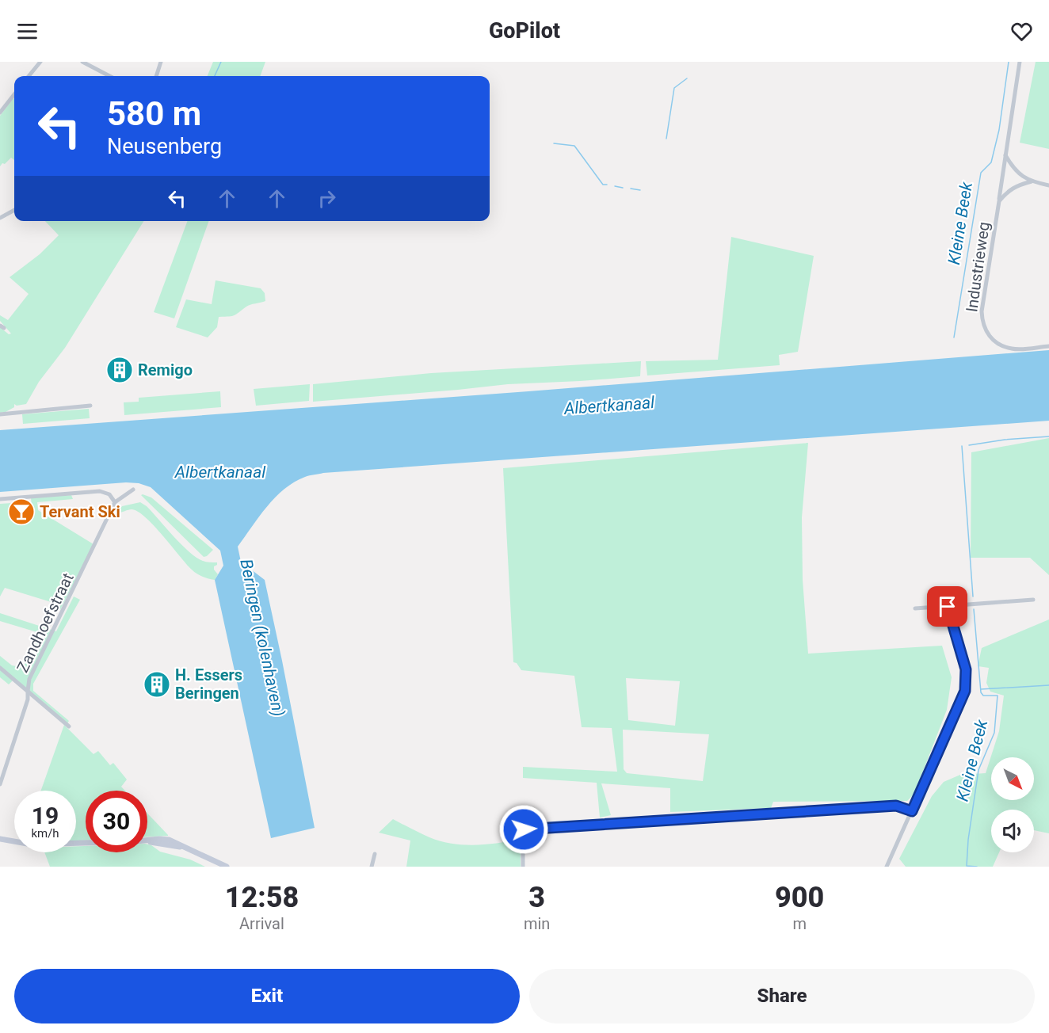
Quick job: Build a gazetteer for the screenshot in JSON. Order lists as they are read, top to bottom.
{
  "streets": {
    "street": ["Industrieweg", "Zandhoefstraat"]
  },
  "water": ["Kleine Beek", "Albertkanaal", "Beringen (kolenhaven)"],
  "places": {
    "building": ["Remigo", "H. Essers Beringen"],
    "bar": ["Tervant Ski"]
  },
  "north": "bottom right",
  "page": {
    "header": "GoPilot",
    "turn": ["580 m", "Neusenberg"],
    "speed": "19 km/h",
    "limit": "30",
    "eta": [
      "12:58",
      "Arrival",
      "3",
      "min",
      "900",
      "m"
    ],
    "buttons": ["Exit", "Share"]
  }
}
